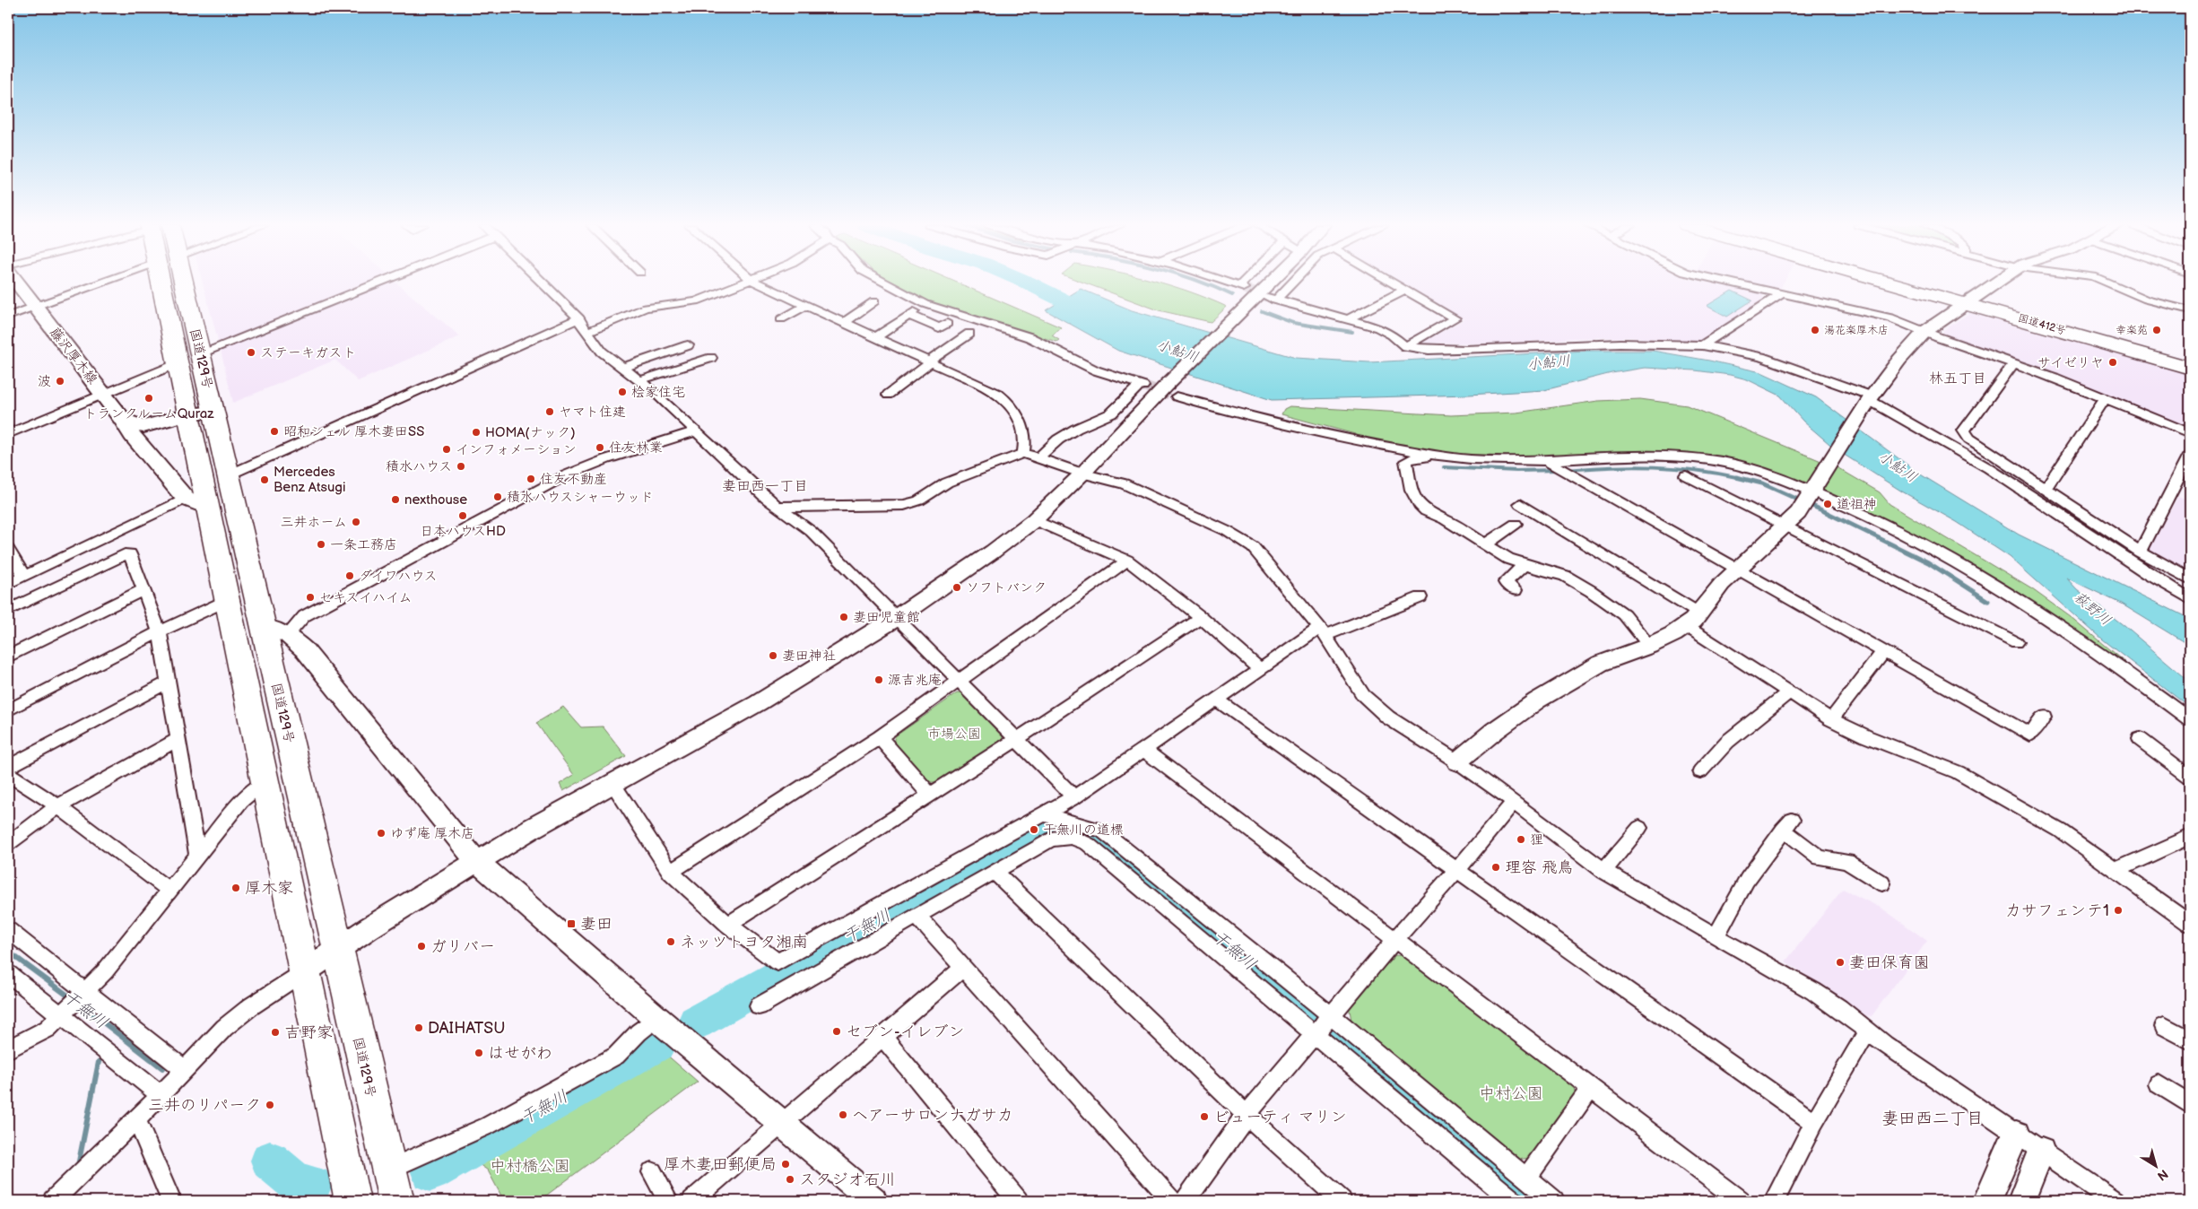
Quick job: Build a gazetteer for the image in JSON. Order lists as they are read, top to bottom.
{
  "streets": {
    "highway": ["国道412号", "国道129号"],
    "main road": ["藤沢厚木線"]
  },
  "crossings": [
    ["藤沢厚木線", "国道129号"]
  ],
  "districts": ["林五丁目", "妻田西一丁目", "妻田西二丁目"],
  "water": ["小鮎川", "萩野川", "干無川"],
  "parks": ["市場公園", "中村公園", "中村橋公園"],
  "places": {
    "other": [
      "湯花楽厚木店",
      "幸楽苑",
      "ステーキガスト",
      "サイゼリヤ",
      "波",
      "桧家住宅",
      "トランクルームQuraz",
      "ヤマト住建",
      "昭和シェル 厚木妻田SS",
      "HOMA(ナック)",
      "住友林業",
      "インフォメーション",
      "積水ハウス",
      "住友不動産",
      "Mercedes Benz Atsugi",
      "積水ハウスシャーウッド",
      "nexthouse",
      "道祖神",
      "日本ハウスHD",
      "三井ホーム",
      "一条工務店",
      "ダイワハウス",
      "ソフトバンク",
      "セキスイハイム",
      "妻田児童館",
      "妻田神社",
      "源吉兆庵",
      "干無川の道標",
      "ゆず庵 厚木店",
      "狸",
      "理容 飛鳥",
      "厚木家",
      "カサフェンテ1",
      "ネッツトヨタ湘南",
      "ガリバー",
      "妻田保育園",
      "DAIHATSU",
      "セブン-イレブン",
      "吉野家",
      "はせがわ",
      "三井のリパーク",
      "ヘアーサロンナガサカ",
      "ビューティ マリン",
      "厚木妻田郵便局",
      "スタジオ石川"
    ],
    "transit": ["妻田"]
  },
  "north": "bottom right"
}
